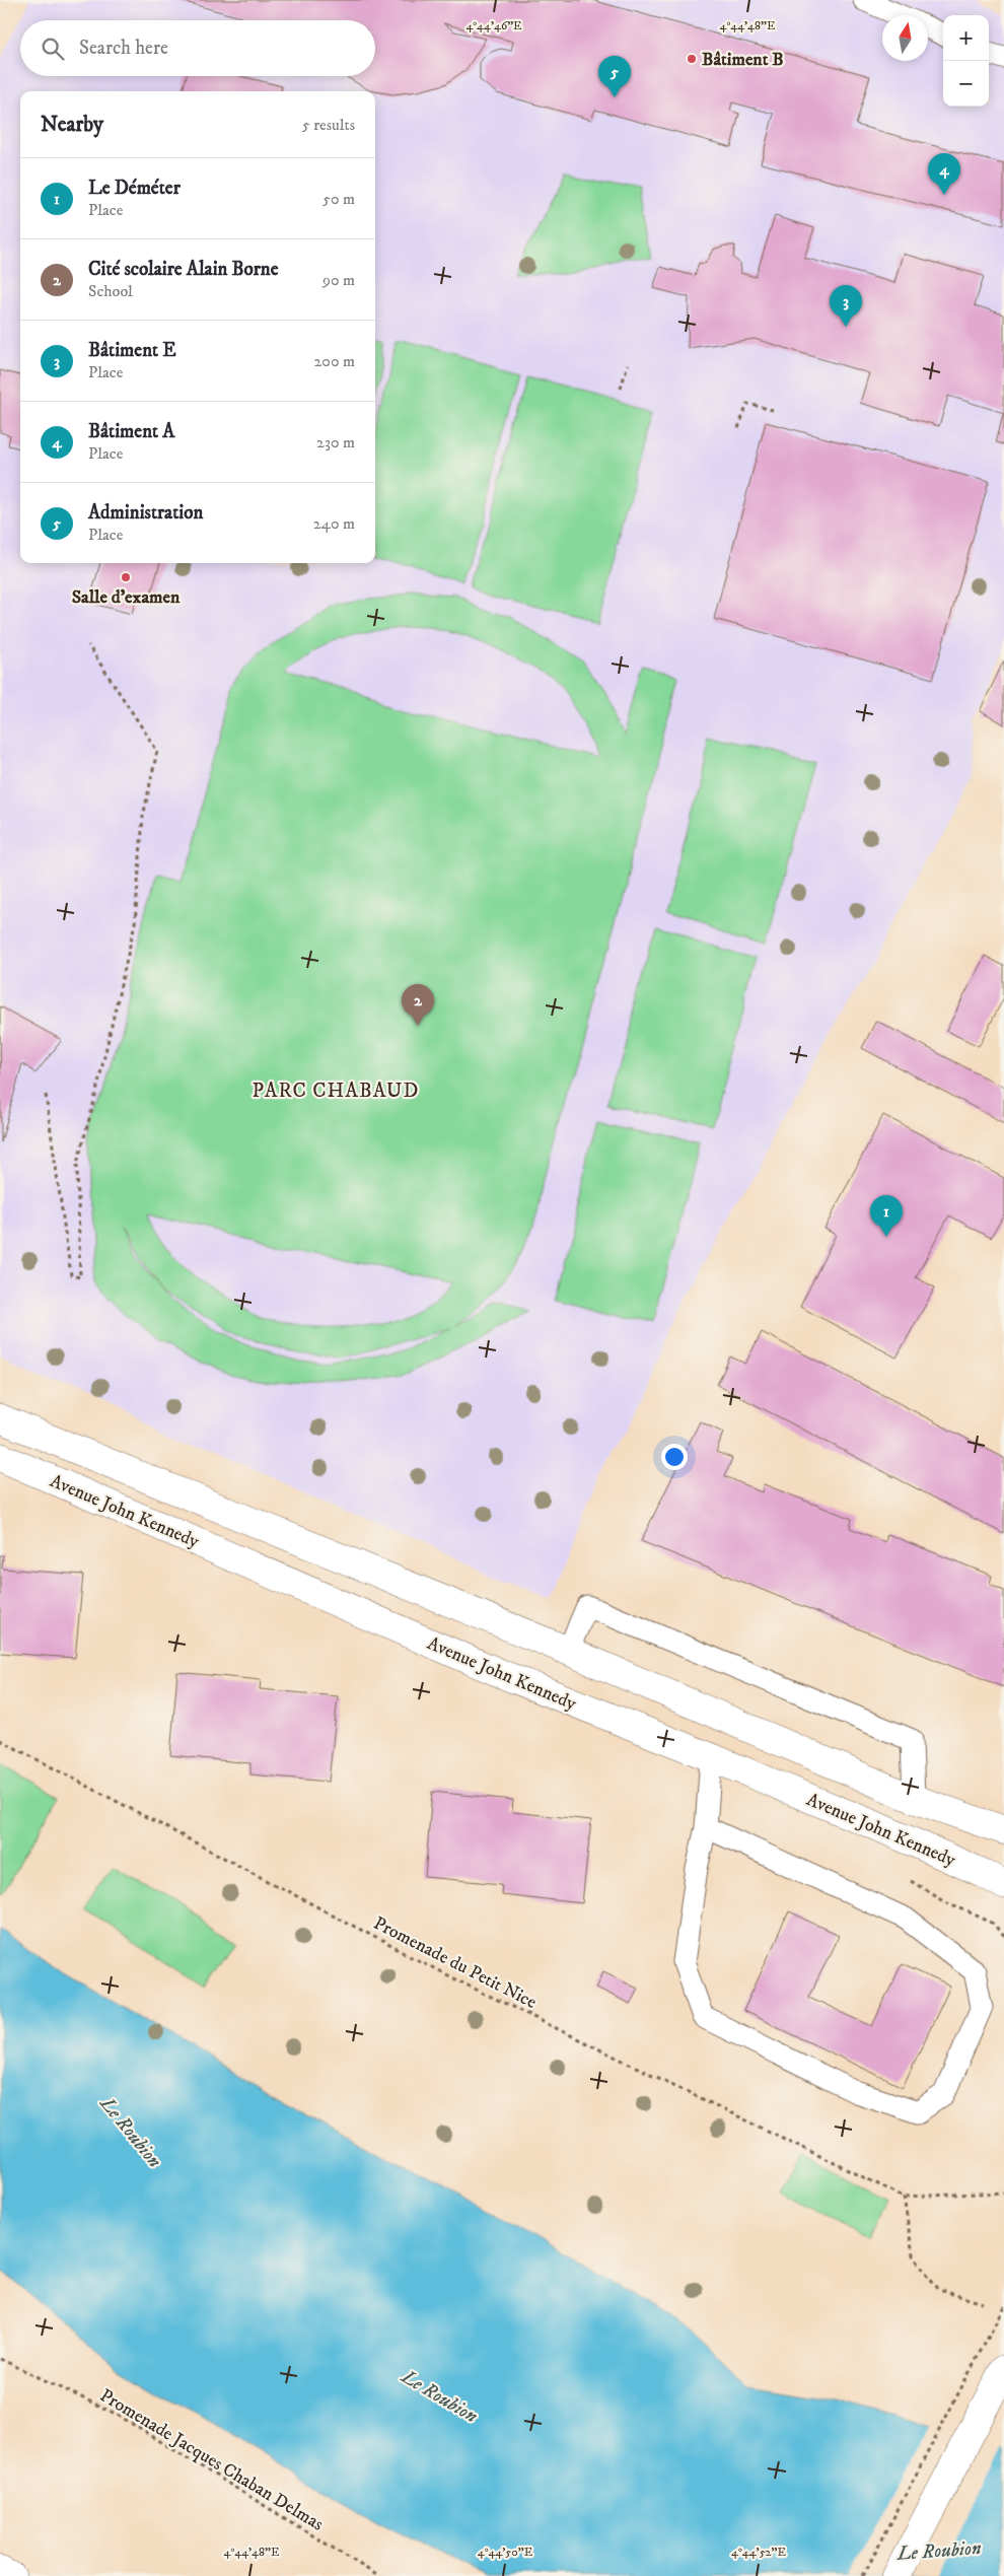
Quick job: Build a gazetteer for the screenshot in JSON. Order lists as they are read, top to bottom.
{
  "streets": {
    "main road": ["Avenue John Kennedy"],
    "path": ["Promenade du Petit Nice", "Promenade Jacques Chaban Delmas"]
  },
  "districts": ["PARC CHABAUD"],
  "water": ["Le Roubion"],
  "places": ["Bâtiment B", "Salle d'examen"],
  "north": "top",
  "page": {
    "map_buttons": ["+", "−"],
    "search": "Search here",
    "pins": [
      "5",
      "4",
      "3",
      "2",
      "1"
    ],
    "heading": ["Nearby", "5 results"],
    "list": [
      {
        "mark": "1",
        "name": "Le Déméter",
        "note": "Place",
        "value": "50 m"
      },
      {
        "mark": "2",
        "name": "Cité scolaire Alain Borne",
        "note": "School",
        "value": "90 m"
      },
      {
        "mark": "3",
        "name": "Bâtiment E",
        "note": "Place",
        "value": "200 m"
      },
      {
        "mark": "4",
        "name": "Bâtiment A",
        "note": "Place",
        "value": "230 m"
      },
      {
        "mark": "5",
        "name": "Administration",
        "note": "Place",
        "value": "240 m"
      }
    ]
  },
  "coordinates": [
    "4°44'46\"E",
    "4°44'48\"E",
    "4°44'50\"E",
    "4°44'52\"E"
  ]
}
